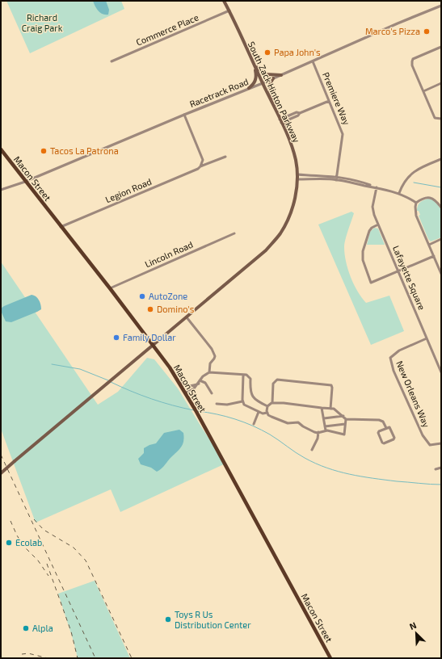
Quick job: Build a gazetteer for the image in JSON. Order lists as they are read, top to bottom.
{
  "streets": {
    "main road": ["South Zack Hinton Parkway", "Macon Street"],
    "street": [
      "Commerce Place",
      "Racetrack Road",
      "Premiere Way",
      "Legion Road",
      "Lincoln Road",
      "Lafayette Square",
      "New Orleans Way"
    ]
  },
  "crossings": [
    ["Commerce Place", "South Zack Hinton Parkway"],
    ["South Zack Hinton Parkway", "Racetrack Road"],
    ["South Zack Hinton Parkway", "Macon Street"],
    ["Racetrack Road", "Premiere Way"],
    ["Racetrack Road", "Macon Street"],
    ["Macon Street", "Legion Road"],
    ["Macon Street", "Lincoln Road"],
    ["Lafayette Square", "New Orleans Way"]
  ],
  "parks": ["Richard Craig Park"],
  "places": [
    "Marco's Pizza",
    "Papa John's",
    "Tacos La Patrona",
    "AutoZone",
    "Domino's",
    "Family Dollar",
    "Ecolab",
    "Toys R Us Distribution Center",
    "Alpla"
  ],
  "north": "top left"
}
